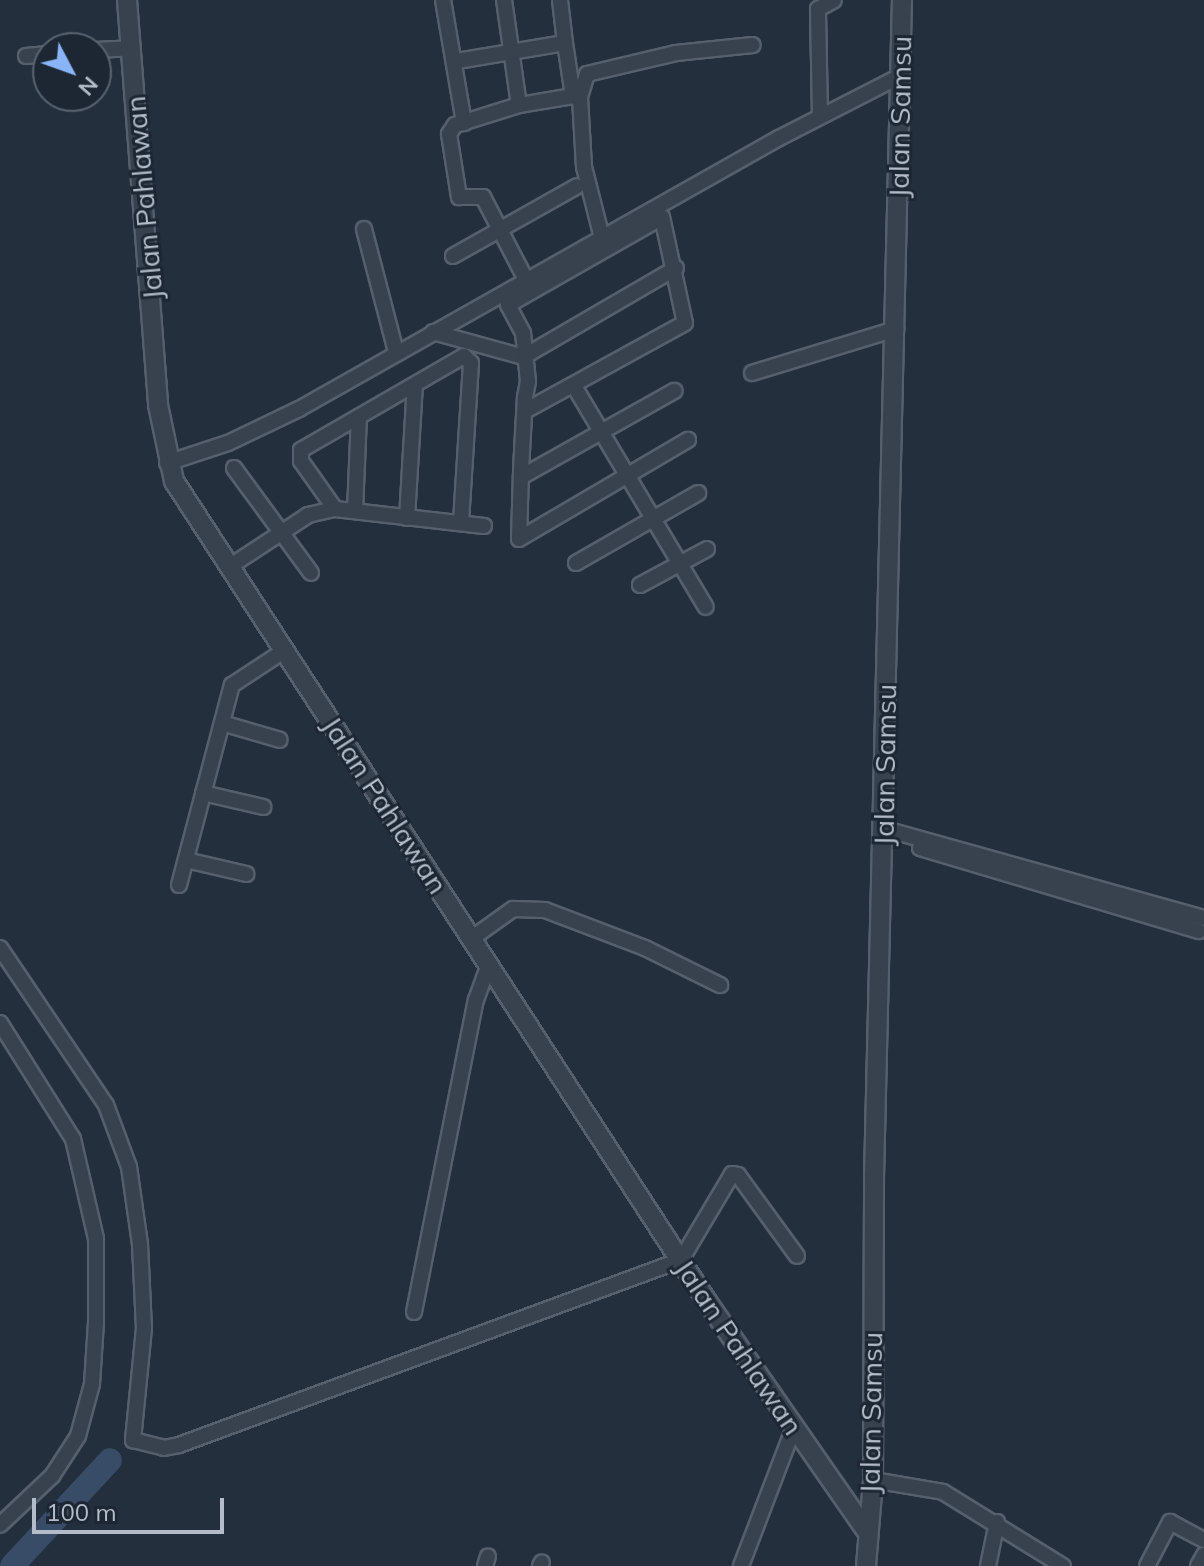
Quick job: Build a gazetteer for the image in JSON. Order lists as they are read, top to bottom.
{
  "streets": {
    "street": ["Jalan Samsu", "Jalan Pahlawan"]
  },
  "crossings": [
    ["Jalan Samsu", "Jalan Pahlawan"]
  ],
  "scale_bar": "100 m",
  "north": "bottom right"
}
